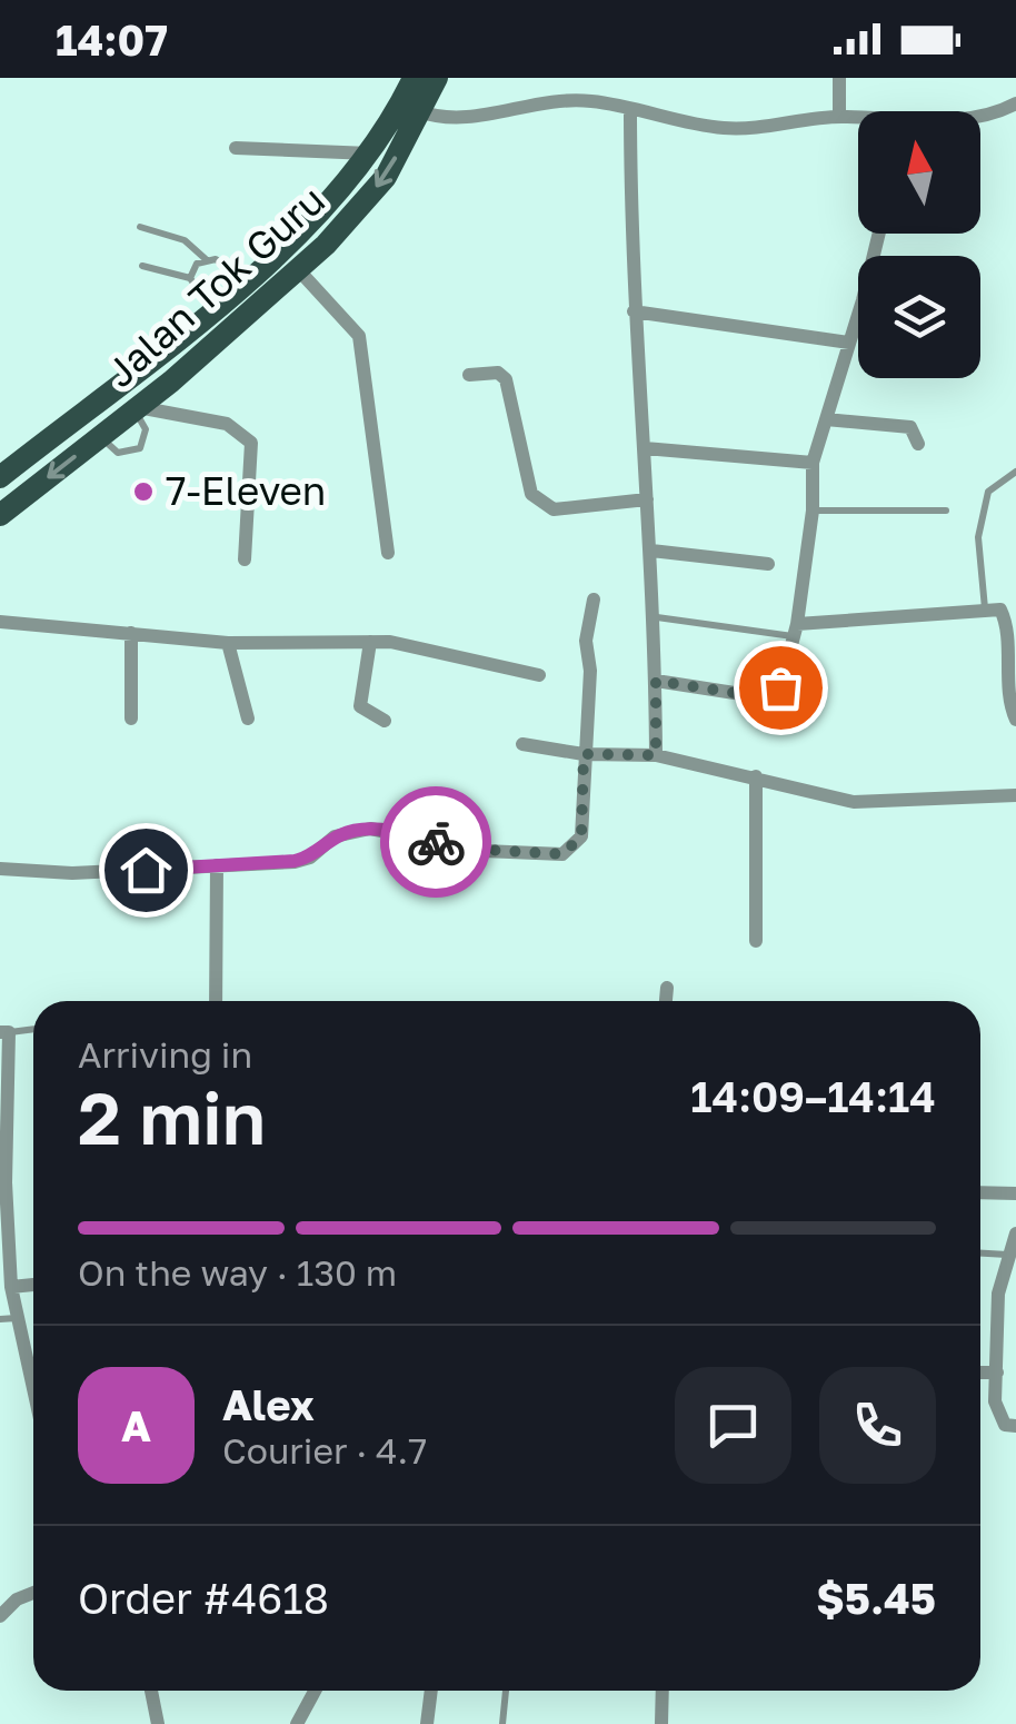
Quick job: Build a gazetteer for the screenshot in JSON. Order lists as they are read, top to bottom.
{
  "streets": {
    "main road": ["Jalan Tok Guru"]
  },
  "places": ["7-Eleven"],
  "north": "top",
  "page": {
    "status": "14:07",
    "heading": ["2 min", "Arriving in", "14:09–14:14"],
    "panel": [
      "Alex",
      "Courier · 4.7",
      "Order #4618",
      "$5.45"
    ],
    "bar": "On the way · 130 m",
    "round": "A"
  }
}
